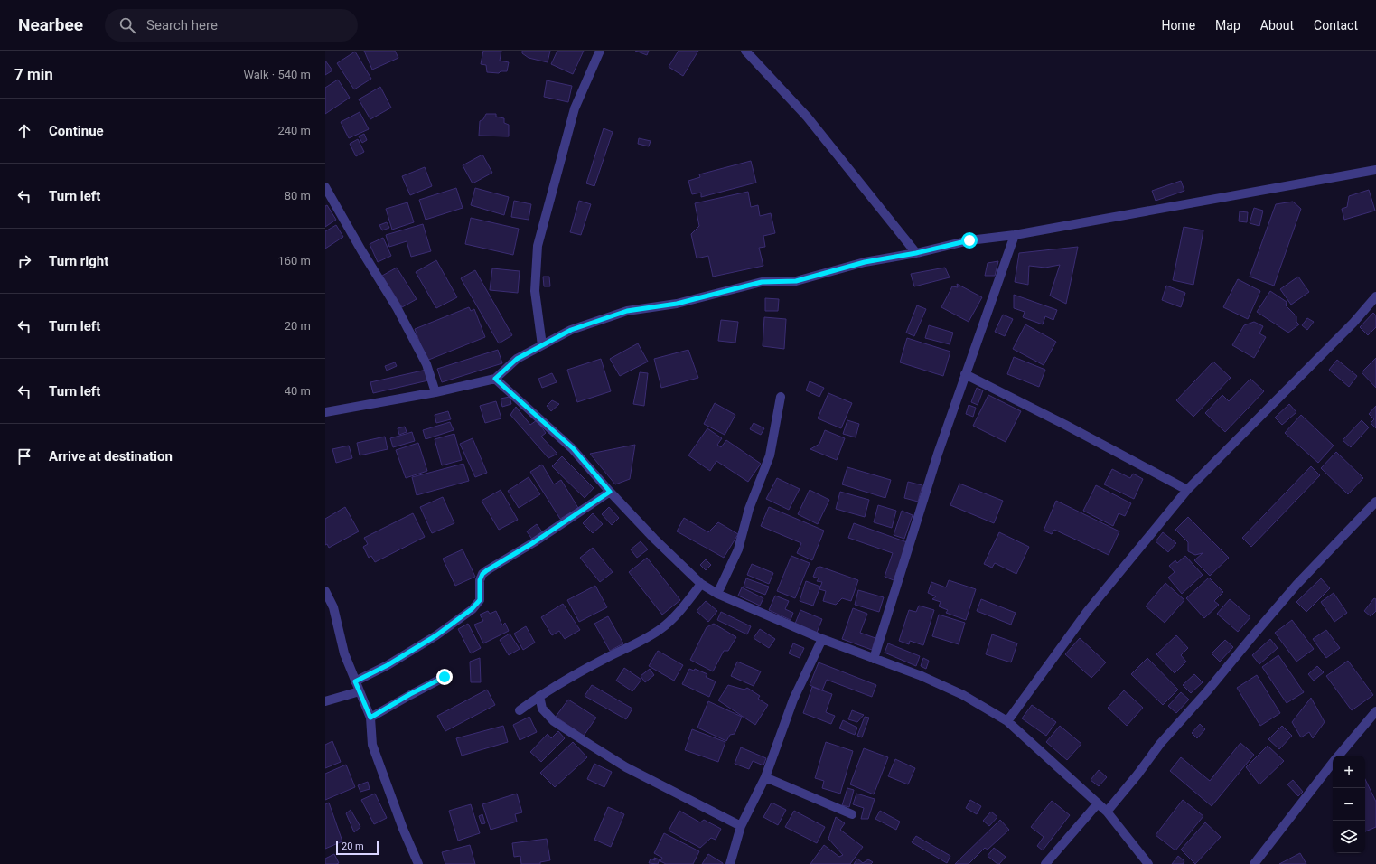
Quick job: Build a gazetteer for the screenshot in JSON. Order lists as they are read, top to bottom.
{
  "scale_bar": "20 m",
  "page": {
    "header": "Nearbee",
    "search": "Search here",
    "nav": [
      "Home",
      "Map",
      "About",
      "Contact"
    ],
    "heading": ["7 min", "Walk · 540 m"],
    "list": [
      ["Continue", "240 m"],
      ["Turn left", "80 m"],
      ["Turn right", "160 m"],
      ["Turn left", "20 m"],
      ["Turn left", "40 m"],
      "Arrive at destination"
    ],
    "map_buttons": ["+", "−"],
    "scale": "20 m"
  }
}
